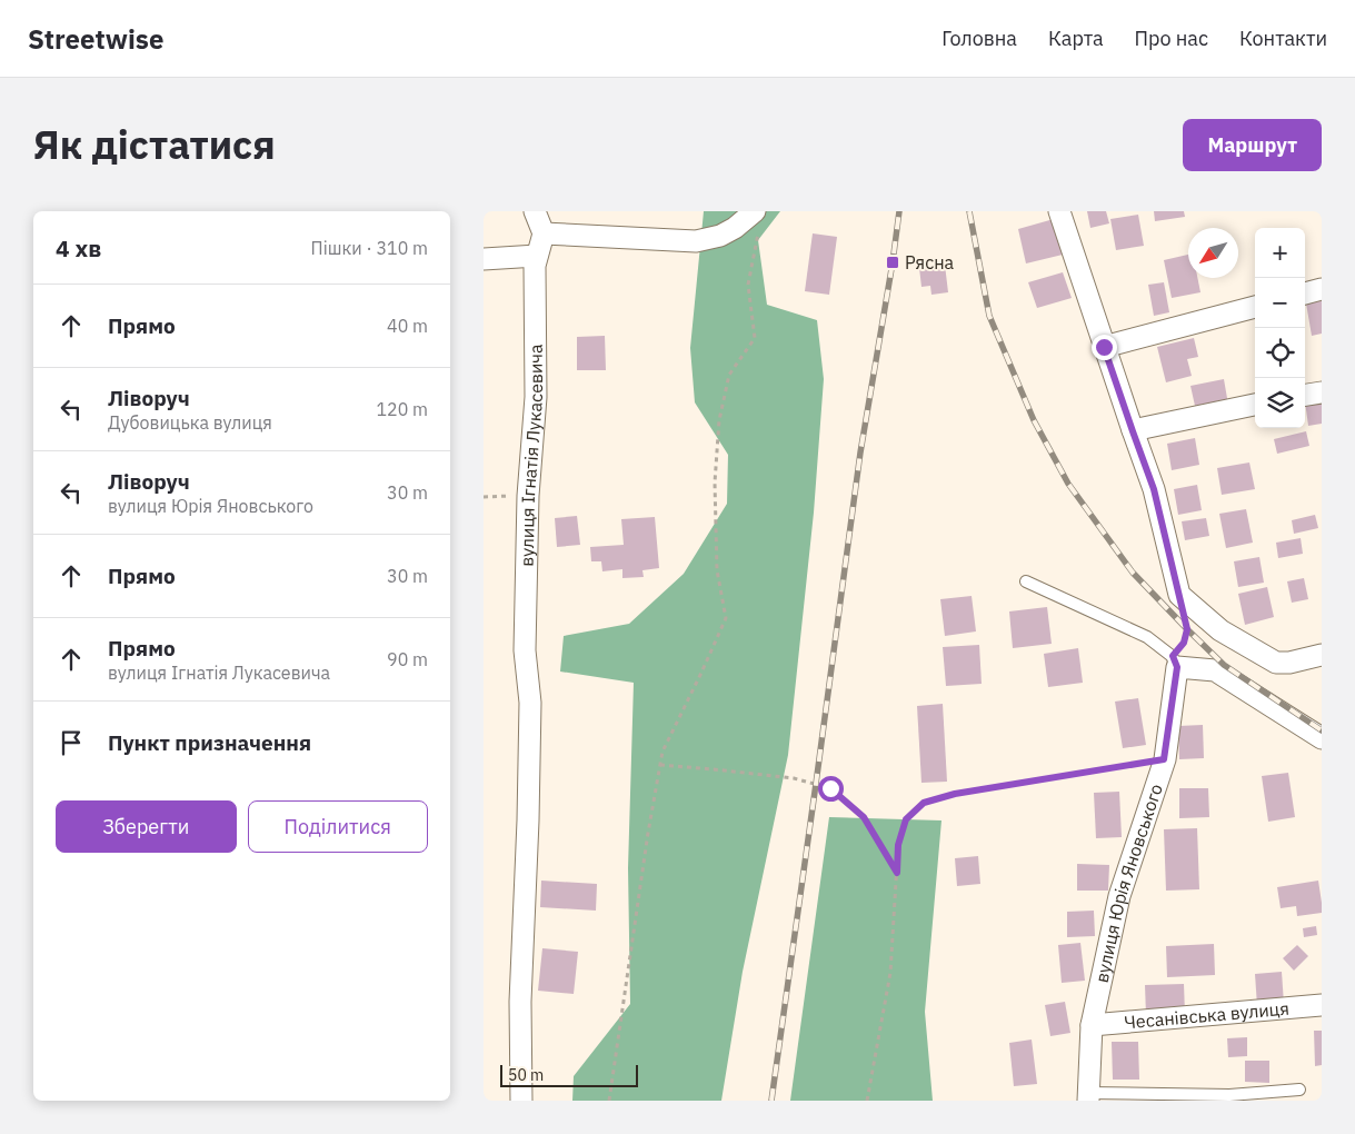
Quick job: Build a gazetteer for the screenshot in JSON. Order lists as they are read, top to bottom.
{
  "streets": {
    "street": ["вулиця Ігнатія Лукасевича", "вулиця Юрія Яновського", "Чесанівська вулиця"]
  },
  "crossings": [
    ["вулиця Юрія Яновського", "Чесанівська вулиця"]
  ],
  "places": {
    "transit": ["Рясна"]
  },
  "scale_bar": "50 m",
  "north": "bottom left",
  "page": {
    "header": "Streetwise",
    "nav": [
      "Головна",
      "Карта",
      "Про нас",
      "Контакти"
    ],
    "title": "Як дістатися",
    "buttons": [
      "Маршрут",
      ["Зберегти", "Поділитися"]
    ],
    "heading": ["4 хв", "Пішки · 310 m"],
    "map_buttons": ["+", "−"],
    "list": [
      ["Прямо", "40 m"],
      ["Ліворуч", "Дубовицька вулиця", "120 m"],
      ["Ліворуч", "вулиця Юрія Яновського", "30 m"],
      ["Прямо", "30 m"],
      ["Прямо", "вулиця Ігнатія Лукасевича", "90 m"],
      "Пункт призначення"
    ],
    "scale": "50 m"
  }
}
